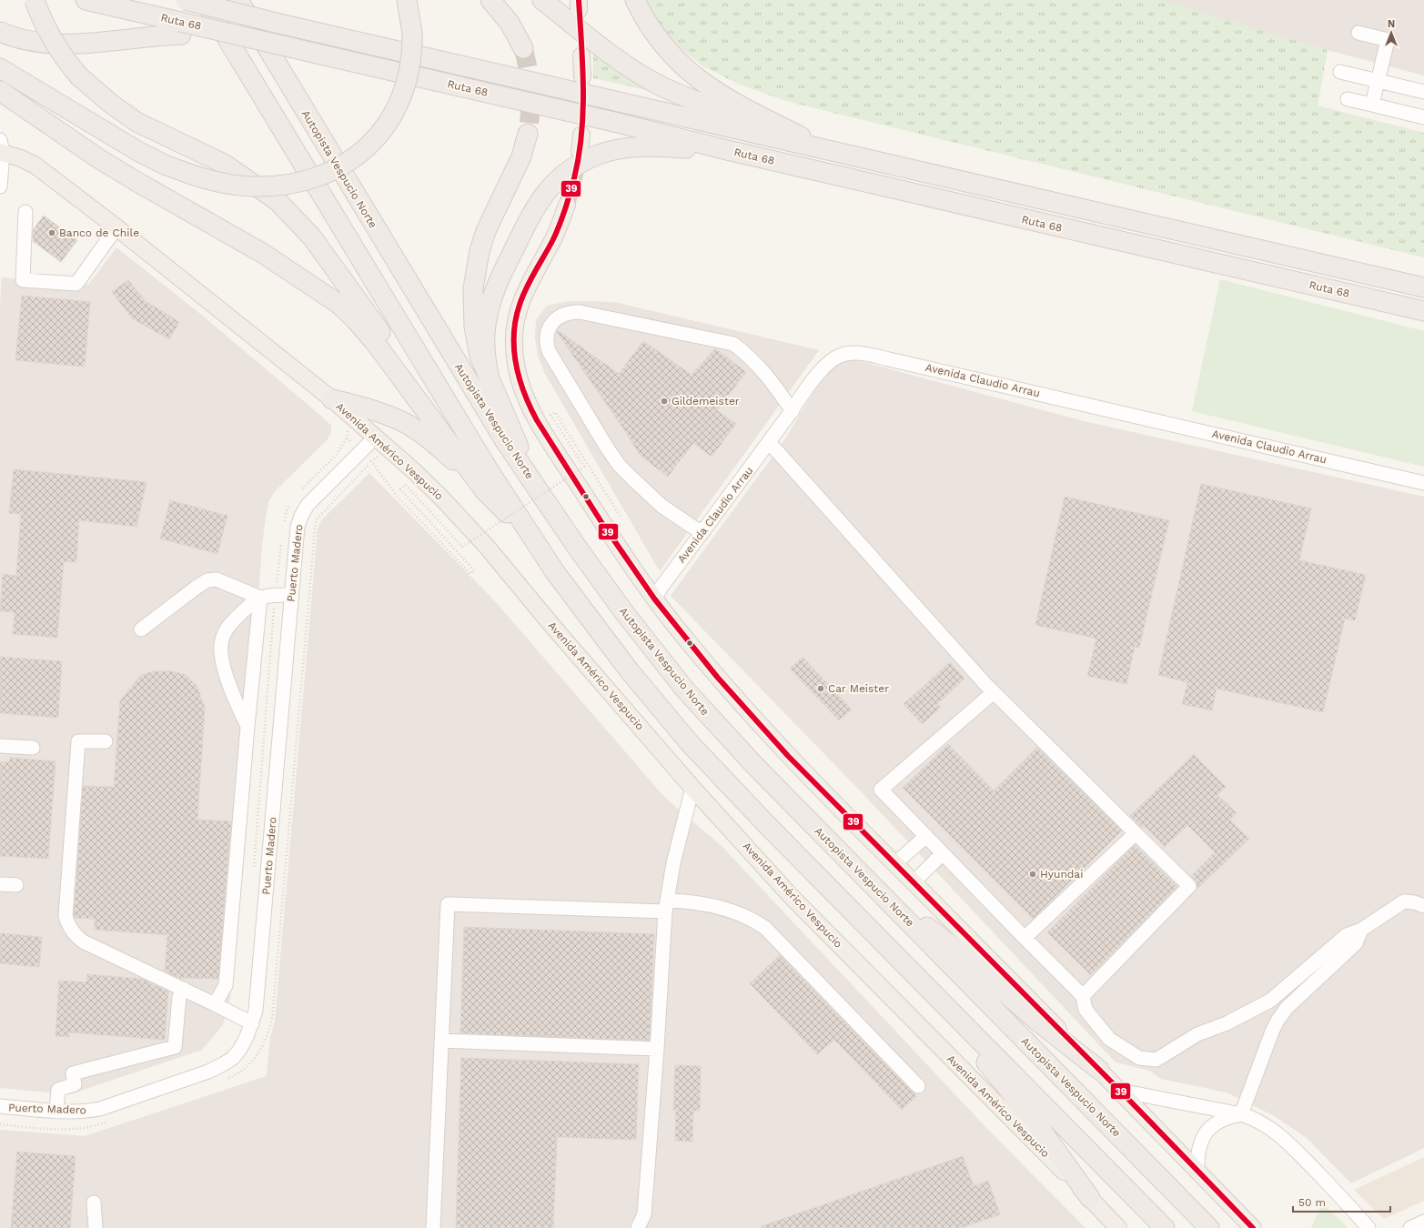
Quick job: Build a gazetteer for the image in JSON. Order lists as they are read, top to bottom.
{
  "streets": {
    "highway": ["Ruta 68", "Autopista Vespucio Norte"],
    "main road": ["Avenida Américo Vespucio"],
    "street": ["Avenida Claudio Arrau", "Puerto Madero"]
  },
  "crossings": [
    ["Avenida Américo Vespucio", "Puerto Madero"]
  ],
  "places": [
    "Banco de Chile",
    "Gildemeister",
    "Car Meister",
    "Hyundai"
  ],
  "lines": ["transit line 39"],
  "scale_bar": "50 m",
  "north": "top"
}
